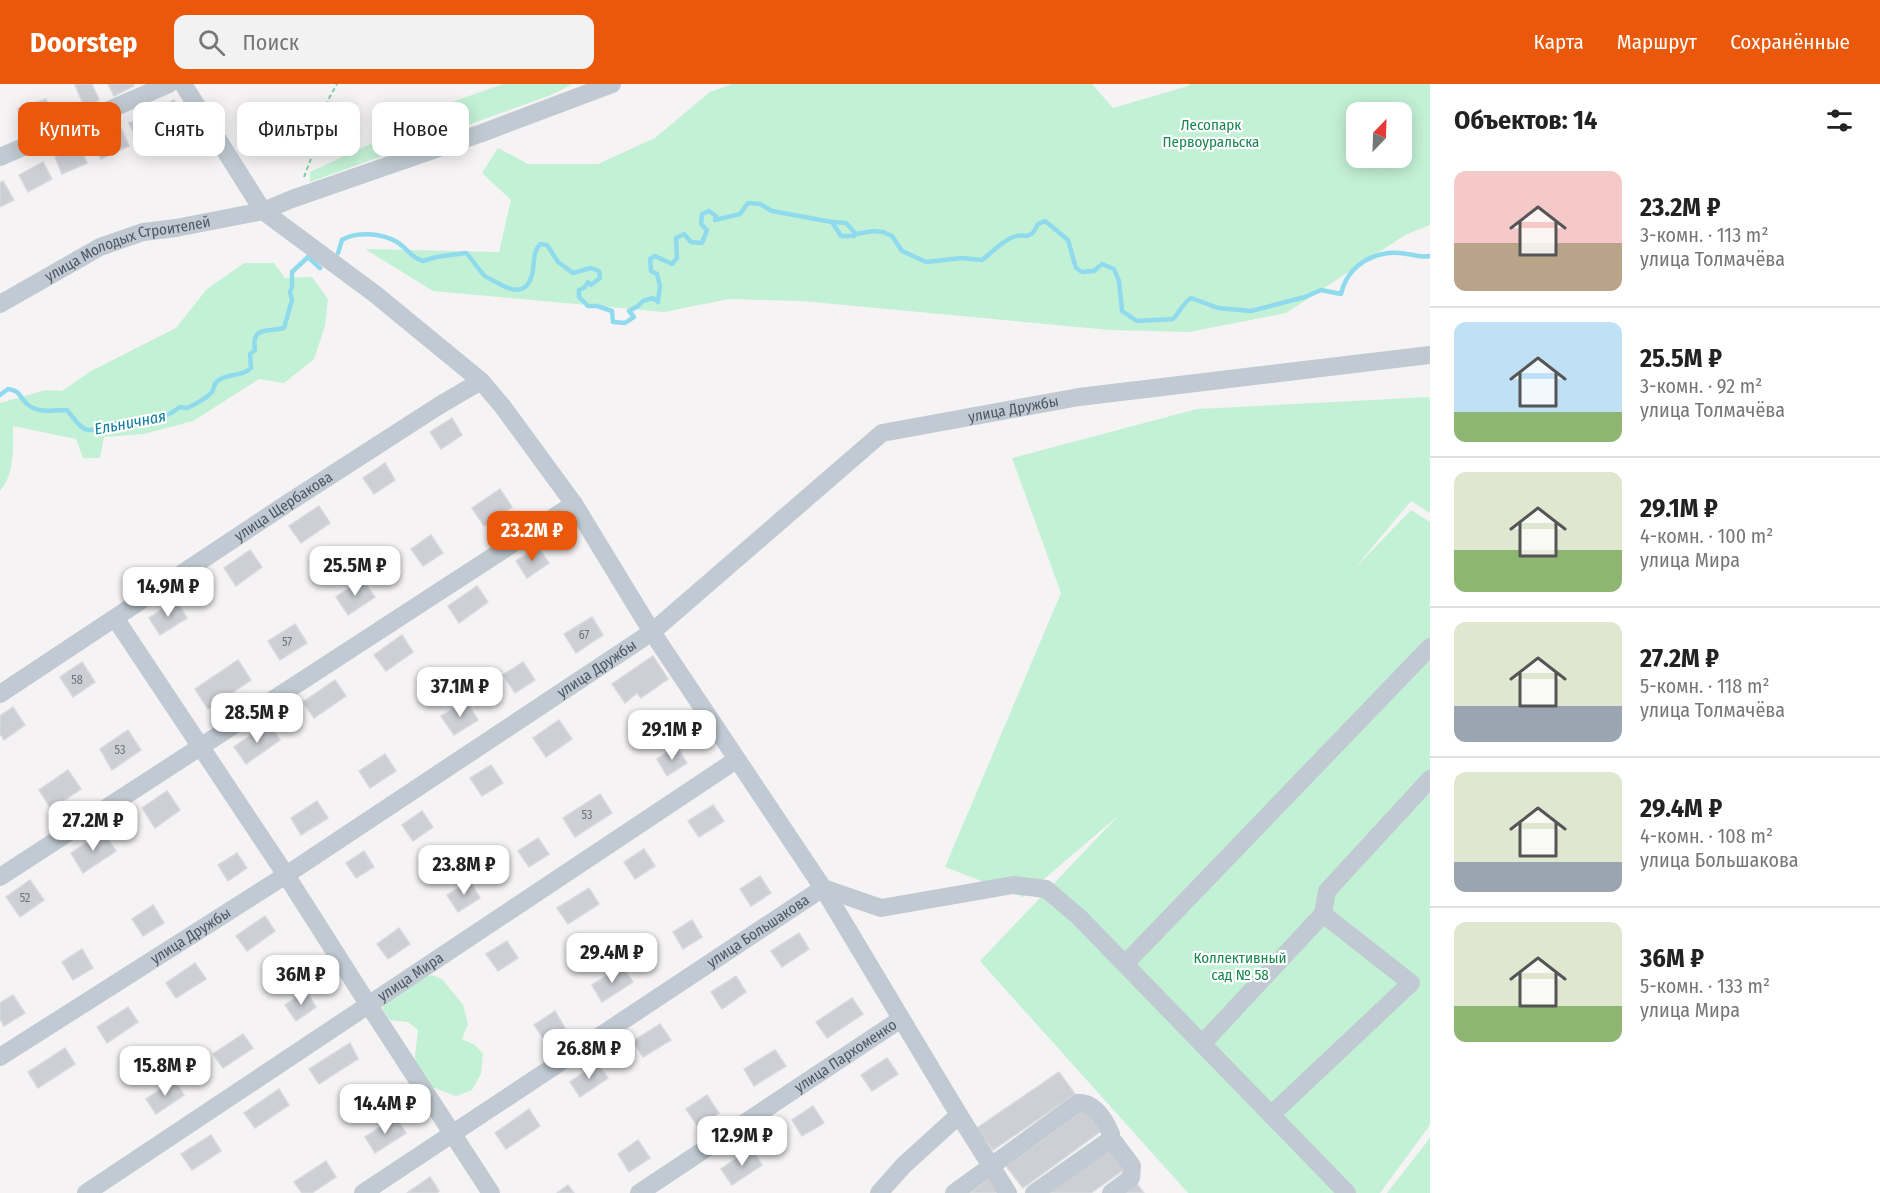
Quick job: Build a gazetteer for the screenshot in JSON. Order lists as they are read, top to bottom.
{
  "streets": {
    "street": [
      "улица Молодых Строителей",
      "улица Дружбы",
      "улица Щербакова",
      "улица Большакова",
      "улица Мира",
      "улица Пархоменко"
    ]
  },
  "water": ["Ельничная"],
  "parks": ["Лесопарк Первоуральска", "Коллективный сад № 58"],
  "house_numbers": [
    "67",
    "57",
    "58",
    "53",
    "53",
    "52"
  ],
  "north": "top right",
  "page": {
    "header": "Doorstep",
    "search": "Поиск",
    "nav": ["Карта", "Маршрут", "Сохранённые"],
    "heading": "Объектов: 14",
    "chip": [
      "Купить",
      "Снять",
      "Фильтры",
      "Новое"
    ],
    "list": [
      {
        "name": "23.2M ₽",
        "note": "3-комн. · 113 m² · улица Толмачёва"
      },
      {
        "name": "25.5M ₽",
        "note": "3-комн. · 92 m² · улица Толмачёва"
      },
      {
        "name": "29.1M ₽",
        "note": "4-комн. · 100 m² · улица Мира"
      },
      {
        "name": "27.2M ₽",
        "note": "5-комн. · 118 m² · улица Толмачёва"
      },
      {
        "name": "29.4M ₽",
        "note": "4-комн. · 108 m² · улица Большакова"
      },
      {
        "name": "36M ₽",
        "note": "5-комн. · 133 m² · улица Мира"
      }
    ],
    "price": [
      "23.2M ₽",
      "25.5M ₽",
      "14.9M ₽",
      "37.1M ₽",
      "28.5M ₽",
      "29.1M ₽",
      "27.2M ₽",
      "23.8M ₽",
      "29.4M ₽",
      "36M ₽",
      "26.8M ₽",
      "15.8M ₽",
      "14.4M ₽",
      "12.9M ₽"
    ]
  }
}
